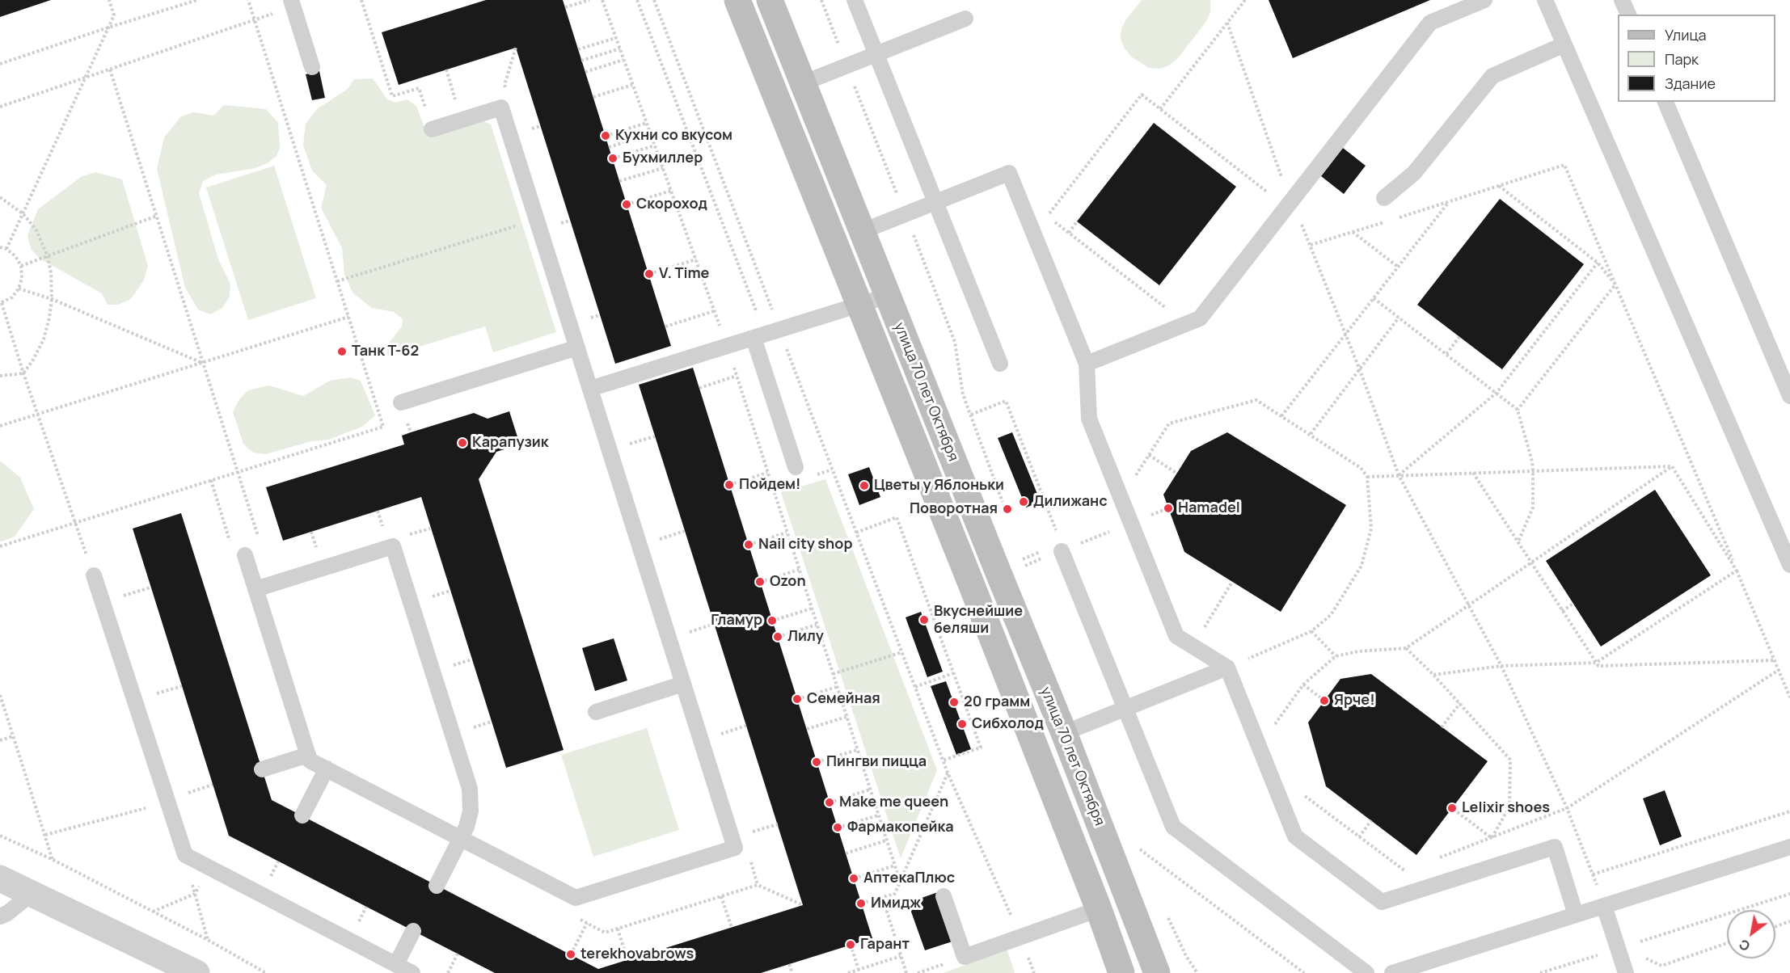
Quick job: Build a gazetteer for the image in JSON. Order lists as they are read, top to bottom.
{
  "streets": {
    "main road": ["улица 70 лет Октября"]
  },
  "places": [
    "Кухни со вкусом",
    "Бухмиллер",
    "Скороход",
    "V. Time",
    "Танк Т-62",
    "Карапузик",
    "Пойдем!",
    "Цветы у Яблоньки",
    "Дилижанс",
    "Hamadel",
    "Поворотная",
    "Nail city shop",
    "Ozon",
    "Вкуснейшие беляши",
    "Гламур",
    "Лилу",
    "Семейная",
    "Ярче!",
    "20 грамм",
    "Сибхолод",
    "Пингви пицца",
    "Make me queen",
    "Lelixir shoes",
    "Фармакопейка",
    "АптекаПлюс",
    "Имидж",
    "Гарант",
    "terekhovabrows"
  ],
  "legend": ["Улица", "Парк", "Здание"],
  "north": "bottom left"
}
